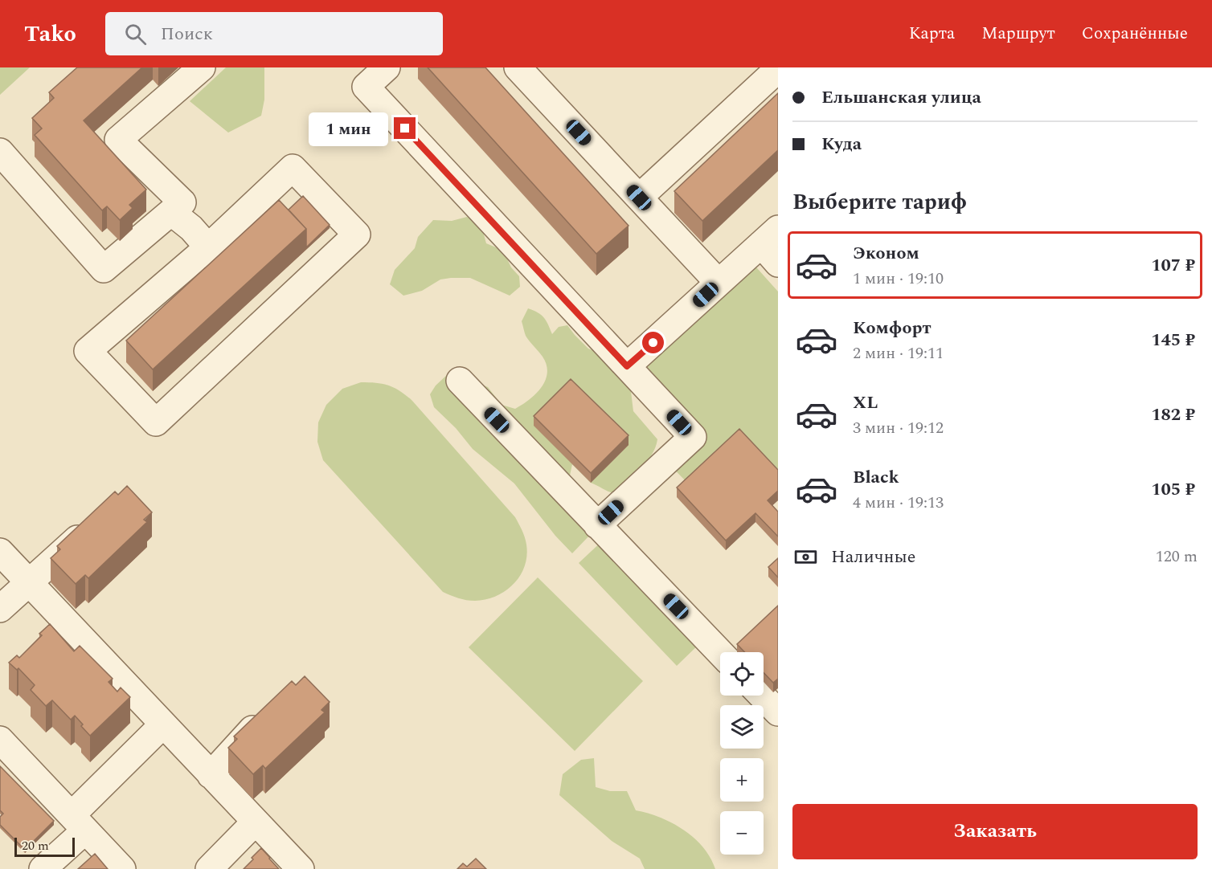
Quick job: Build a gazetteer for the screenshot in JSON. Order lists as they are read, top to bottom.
{
  "scale_bar": "20 m",
  "page": {
    "header": "Tako",
    "search": "Поиск",
    "nav": ["Карта", "Маршрут", "Сохранённые"],
    "banner": ["Ельшанская улица", "Куда"],
    "bubble": "1 мин",
    "heading": "Выберите тариф",
    "list": [
      {
        "name": "Эконом",
        "note": "1 мин · 19:10",
        "value": "107 ₽"
      },
      {
        "name": "Комфорт",
        "note": "2 мин · 19:11",
        "value": "145 ₽"
      },
      {
        "name": "XL",
        "note": "3 мин · 19:12",
        "value": "182 ₽"
      },
      {
        "name": "Black",
        "note": "4 мин · 19:13",
        "value": "105 ₽"
      }
    ],
    "pay": ["Наличные", "120 m"],
    "map_buttons": ["+", "−"],
    "buttons": "Заказать",
    "scale": "20 m"
  }
}
